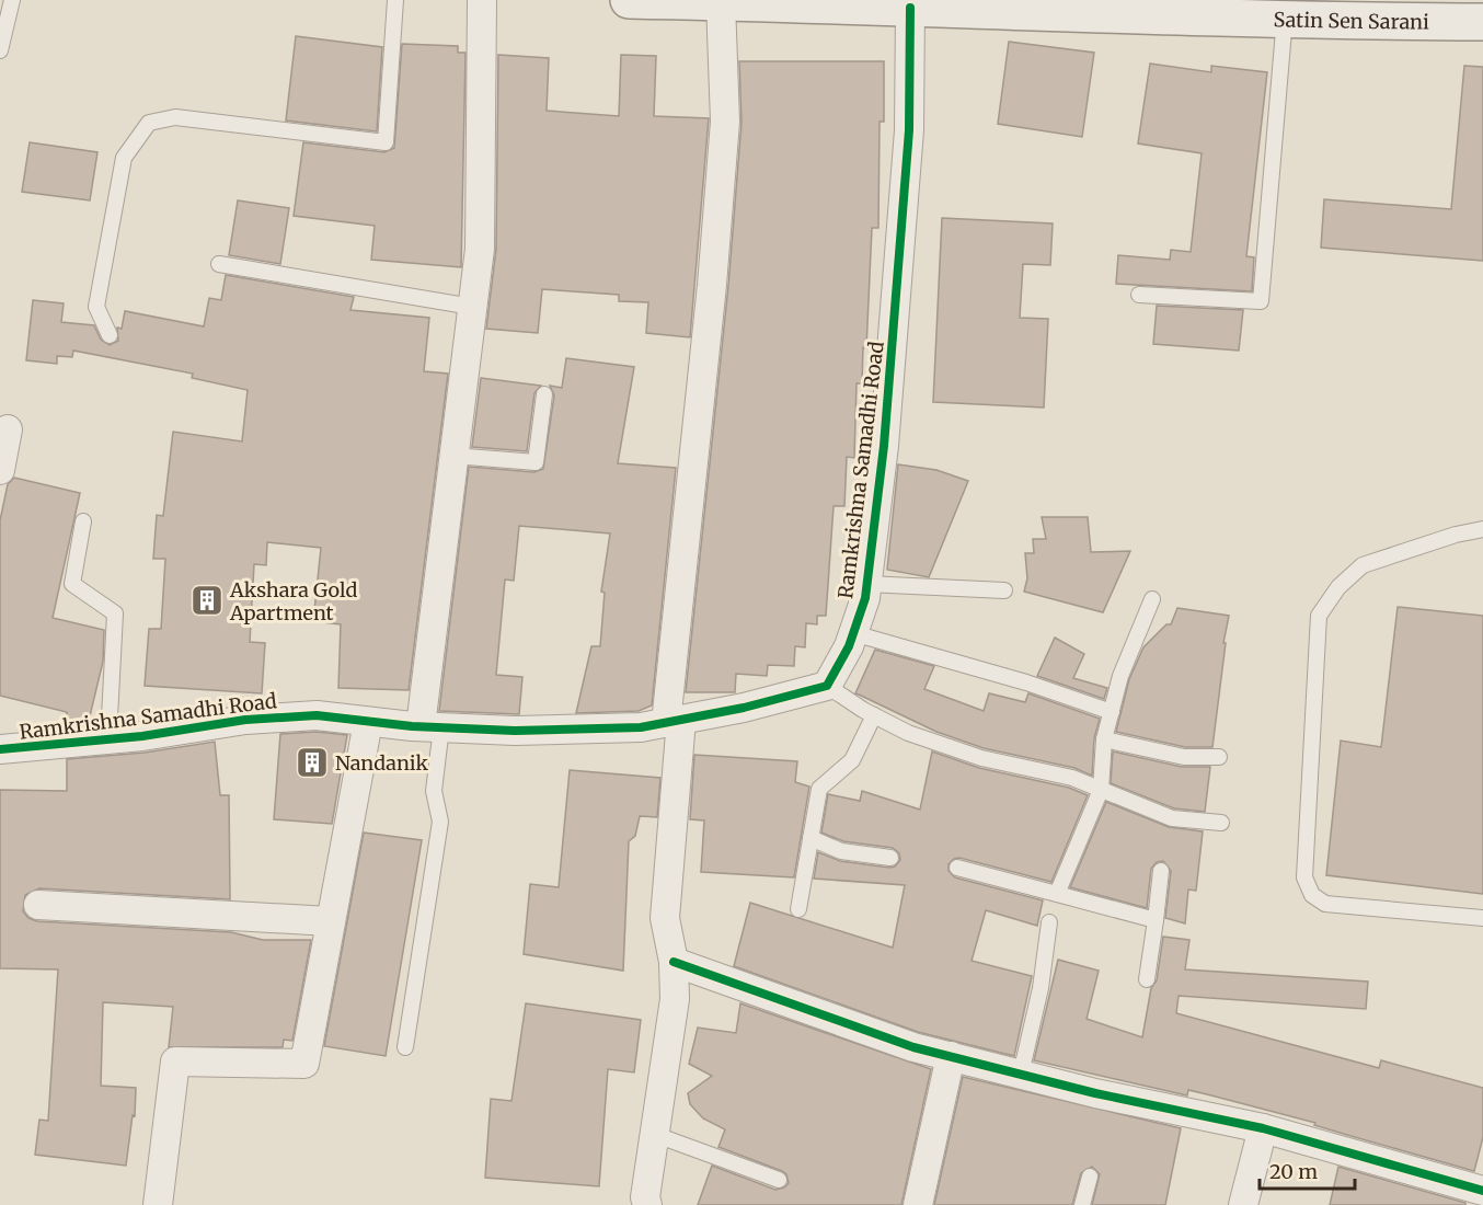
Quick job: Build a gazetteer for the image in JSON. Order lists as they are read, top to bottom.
{
  "streets": {
    "main road": ["Satin Sen Sarani"],
    "street": ["Ramkrishna Samadhi Road"]
  },
  "crossings": [
    ["Satin Sen Sarani", "Ramkrishna Samadhi Road"]
  ],
  "places": {
    "building": ["Akshara Gold Apartment", "Nandanik"]
  },
  "scale_bar": "20 m"
}
